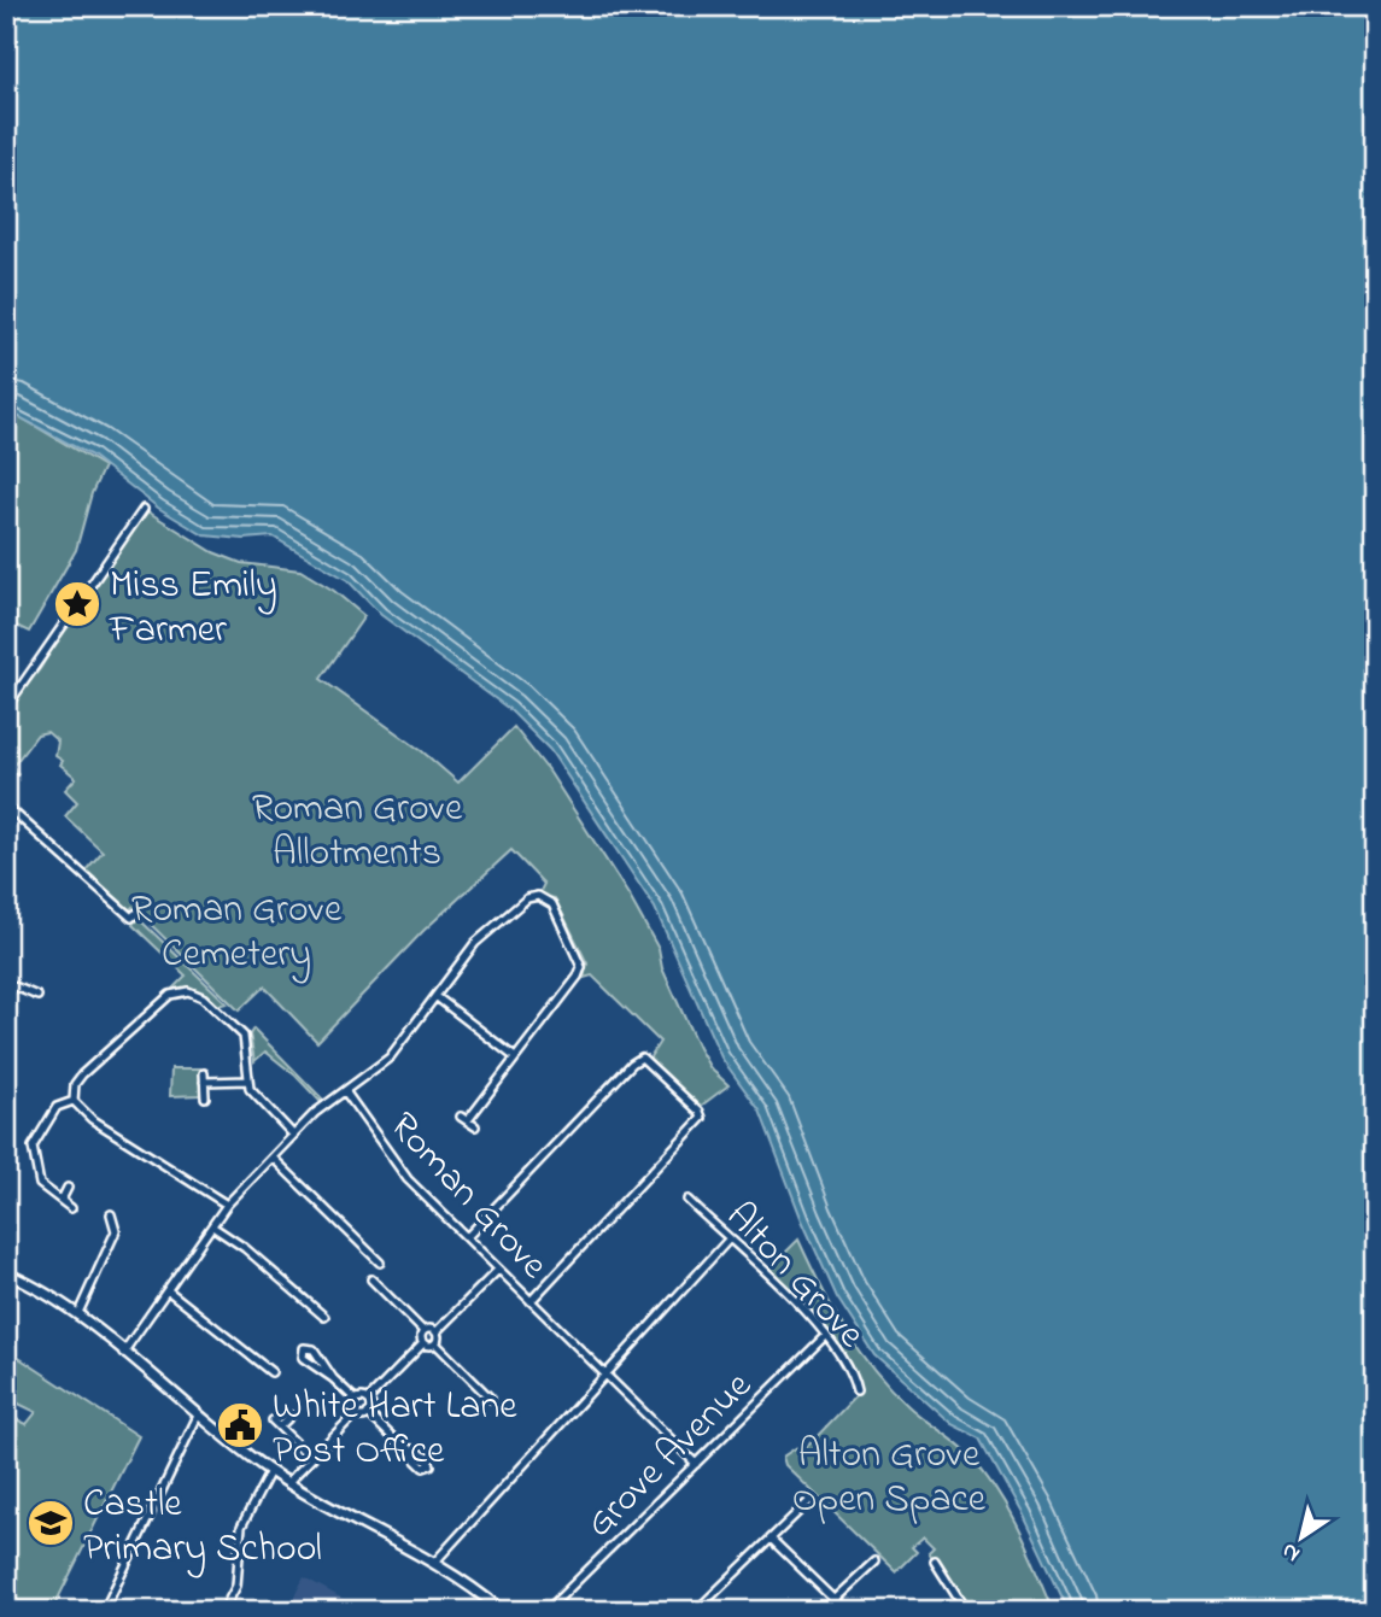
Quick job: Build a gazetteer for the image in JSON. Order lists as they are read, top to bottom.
{
  "streets": {
    "street": ["Roman Grove", "Alton Grove", "Grove Avenue"]
  },
  "crossings": [
    ["Roman Grove", "Grove Avenue"],
    ["Alton Grove", "Grove Avenue"]
  ],
  "parks": ["Roman Grove Allotments", "Roman Grove Cemetery", "Alton Grove Open Space"],
  "places": {
    "place": ["Miss Emily Farmer"],
    "public building": ["White Hart Lane Post Office"],
    "school or university": ["Castle Primary School"]
  },
  "north": "bottom left"
}
